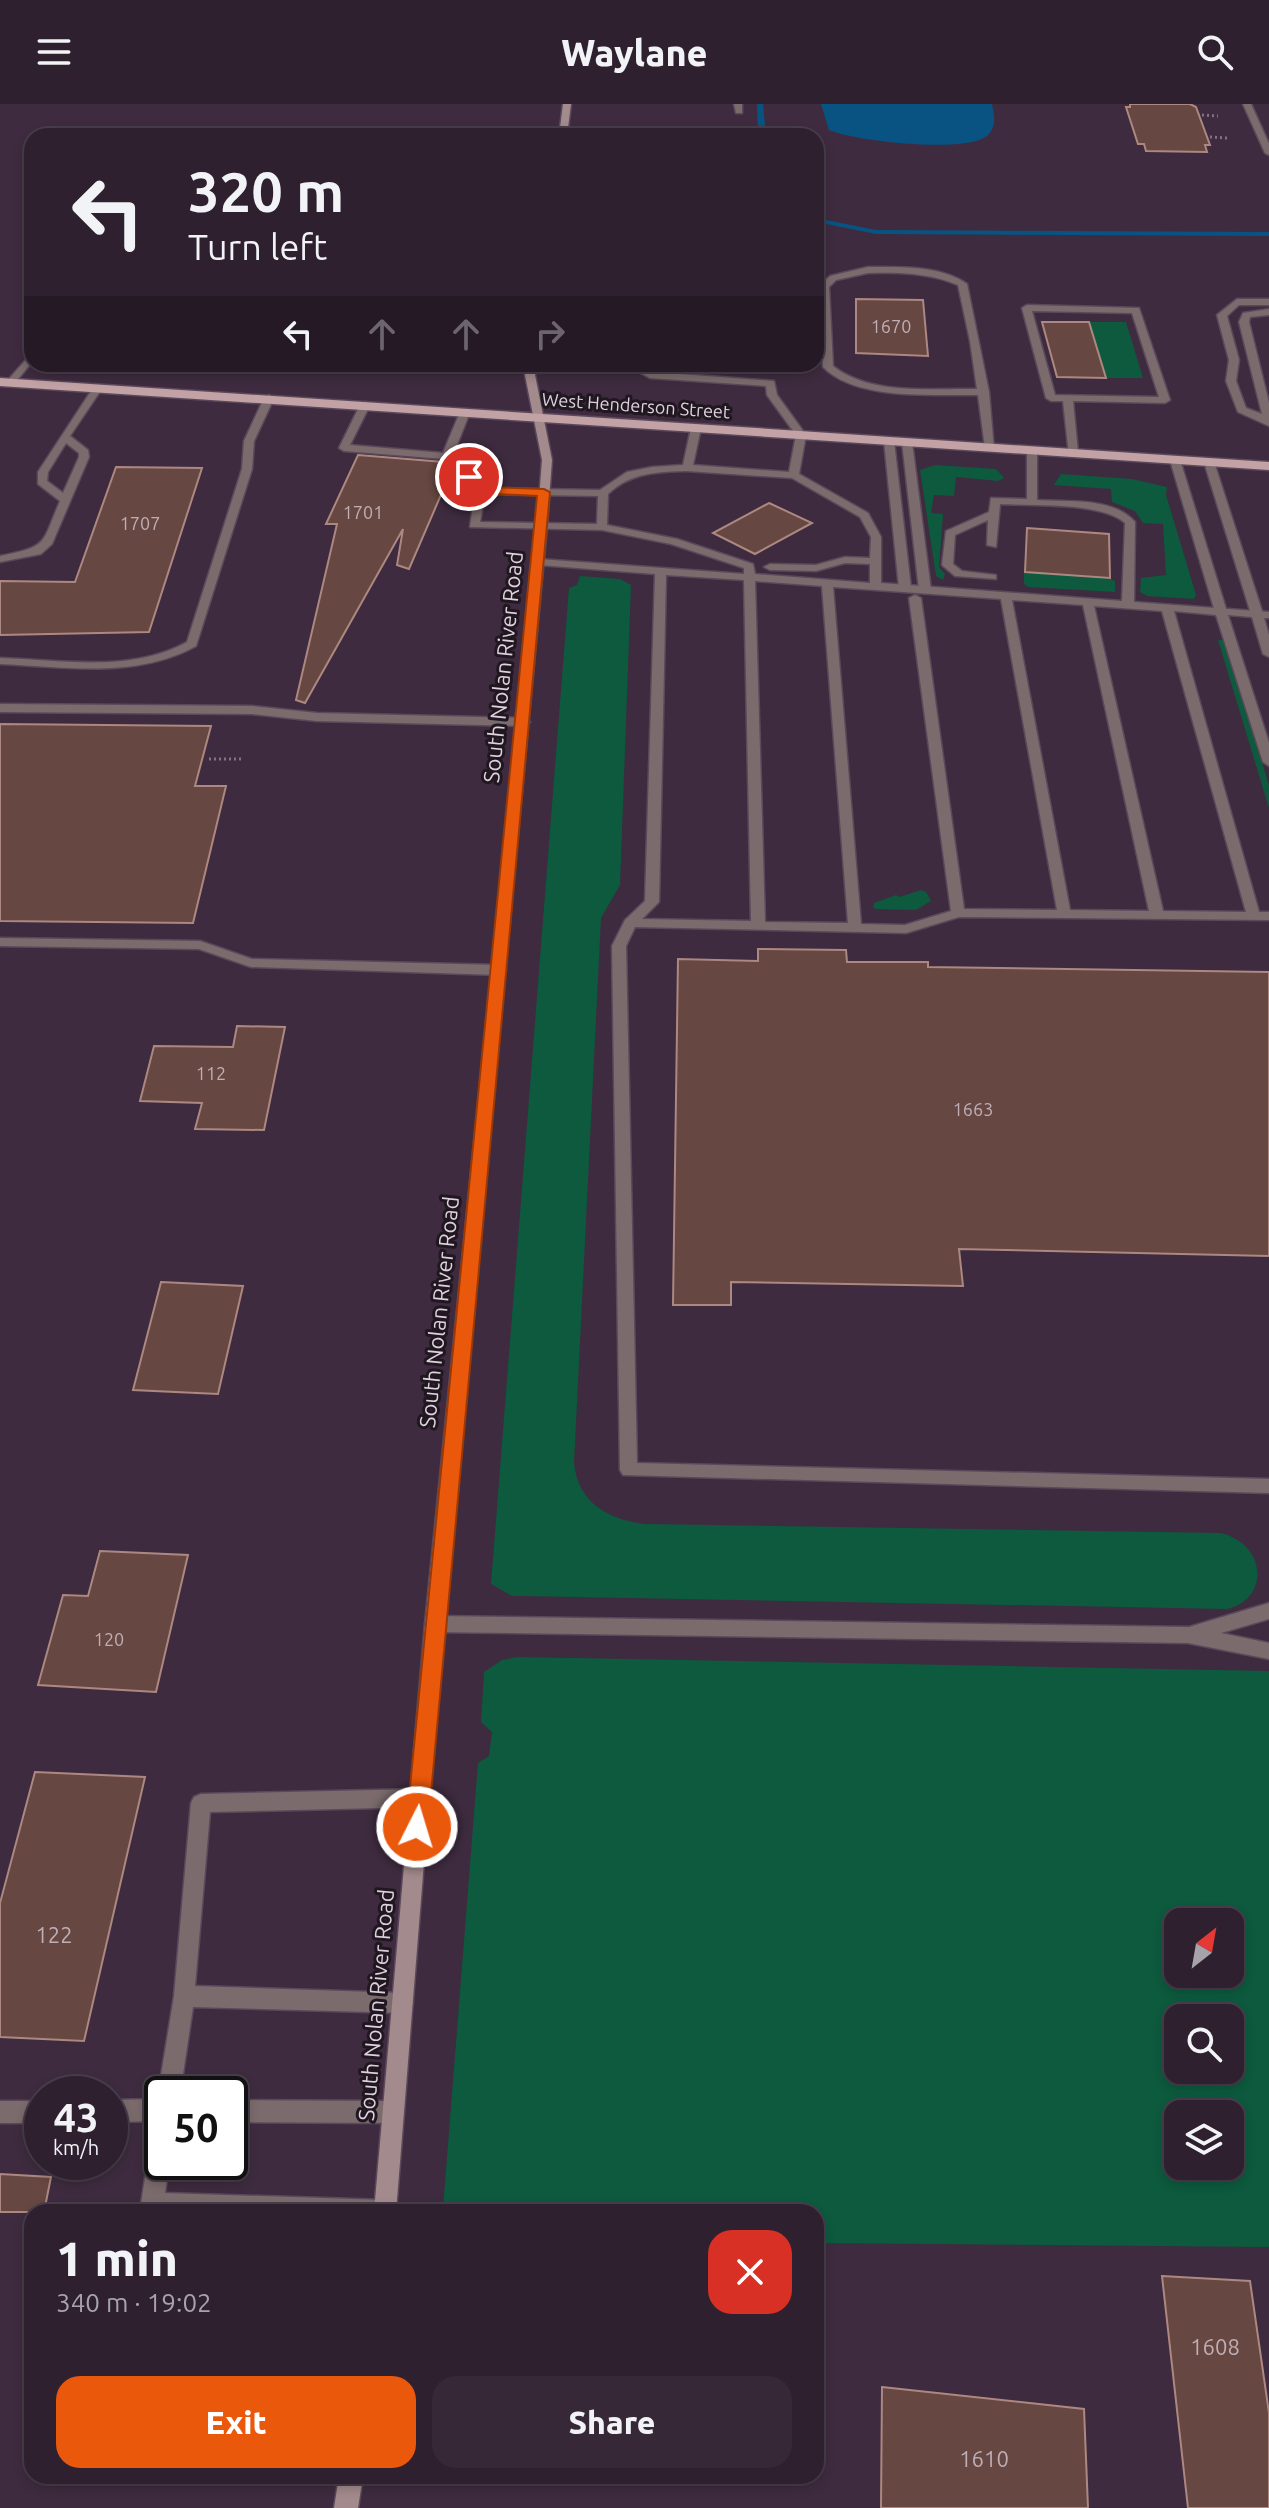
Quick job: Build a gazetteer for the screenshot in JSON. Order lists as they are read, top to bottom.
{
  "streets": {
    "main road": ["West Henderson Street", "South Nolan River Road"]
  },
  "crossings": [
    ["West Henderson Street", "South Nolan River Road"]
  ],
  "house_numbers": [
    "1670",
    "1701",
    "1707",
    "112",
    "1663",
    "120",
    "122",
    "1608",
    "1610"
  ],
  "north": "top right",
  "page": {
    "header": "Waylane",
    "turn": ["320 m", "Turn left"],
    "speed": "43 km/h",
    "limit": "50",
    "heading": ["1 min", "340 m · 19:02"],
    "buttons": ["Exit", "Share"]
  }
}
